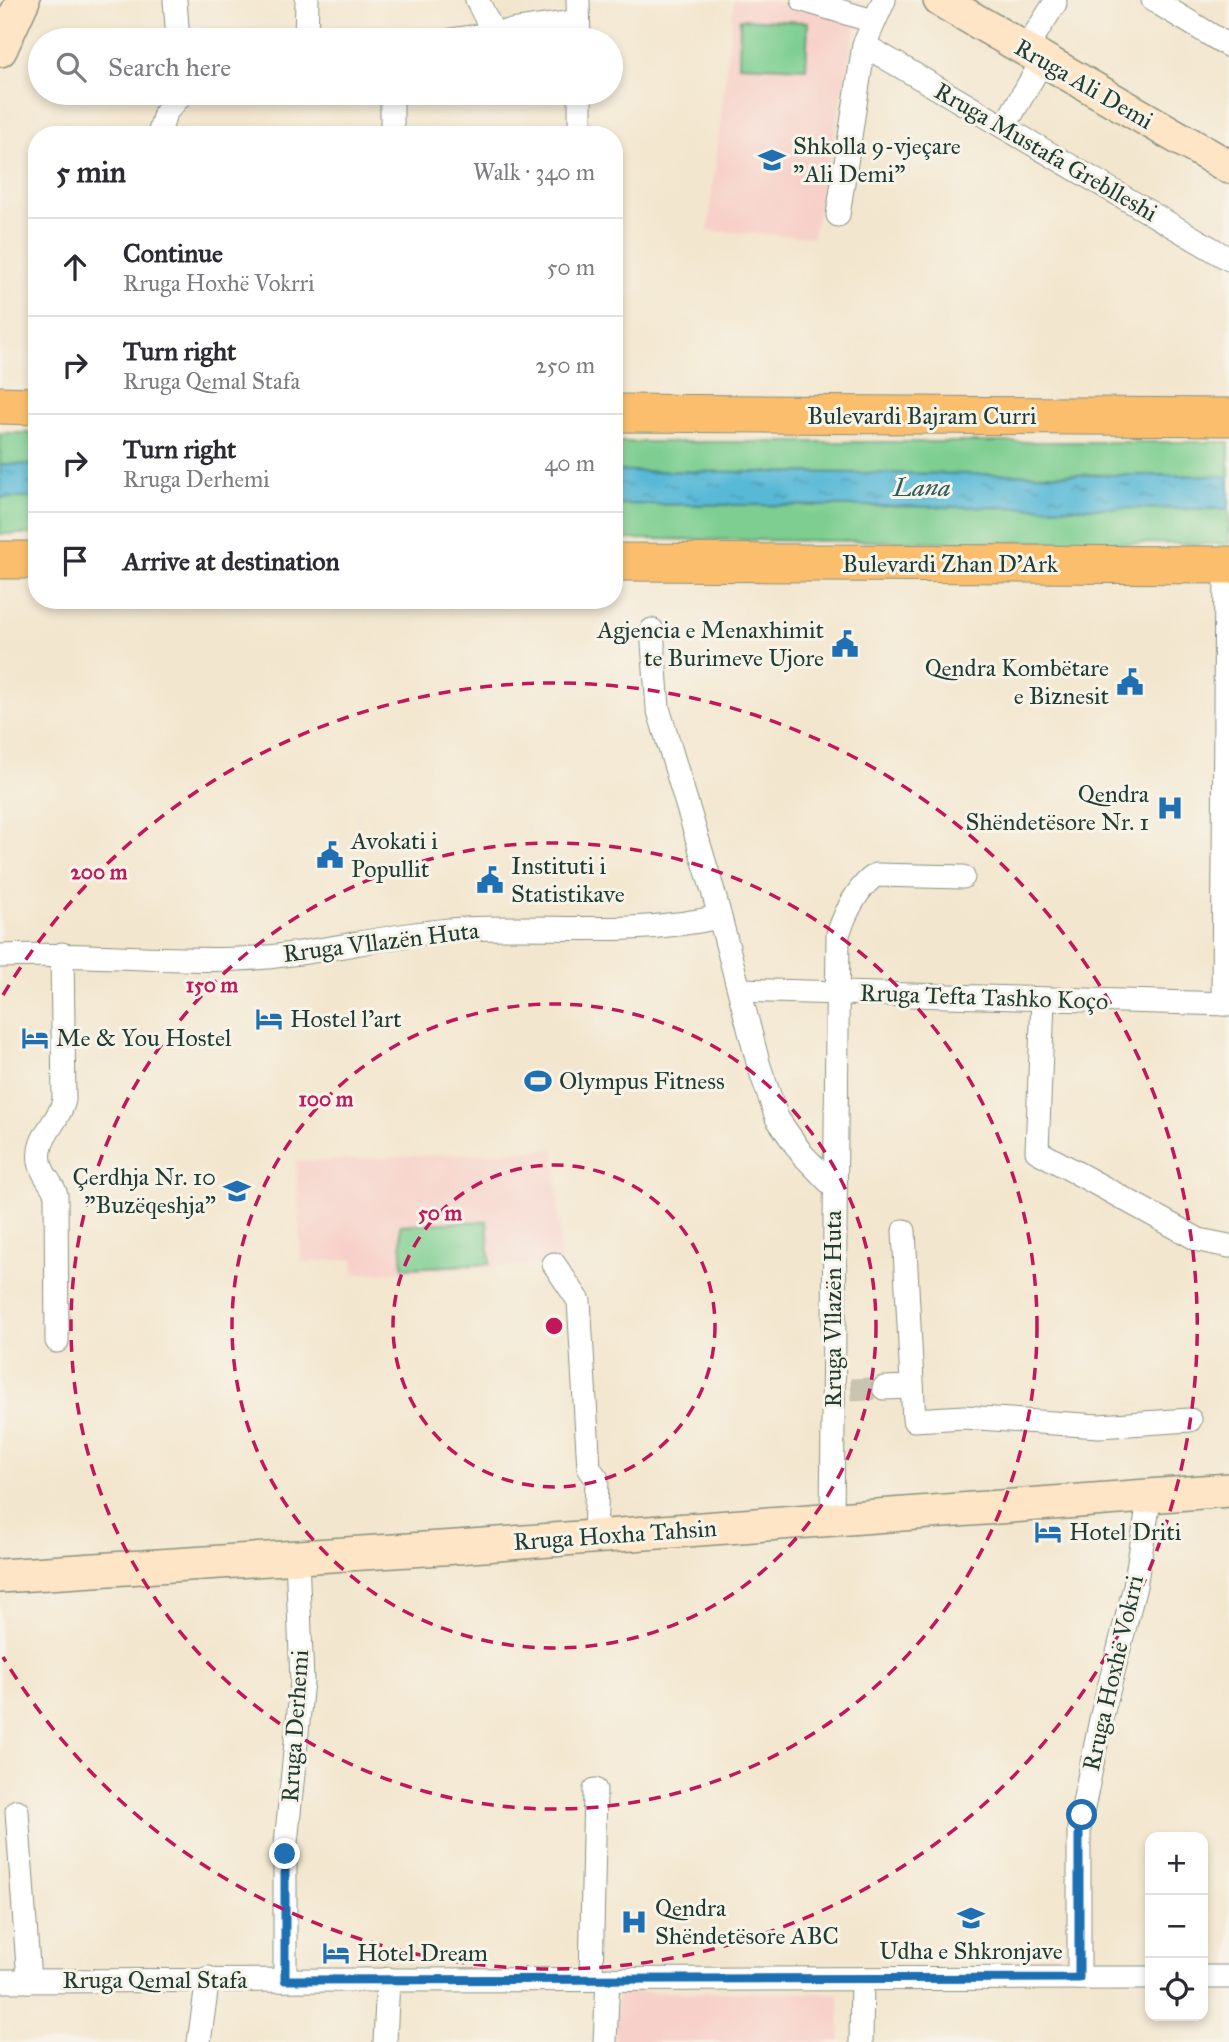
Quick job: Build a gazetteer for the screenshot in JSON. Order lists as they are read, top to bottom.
{
  "streets": {
    "main road": [
      "Rruga Ali Demi",
      "Bulevardi Bajram Curri",
      "Bulevardi Zhan D'Ark",
      "Rruga Hoxha Tahsin"
    ],
    "street": [
      "Rruga Mustafa Greblleshi",
      "Rruga Vllazën Huta",
      "Rruga Tefta Tashko Koço",
      "Rruga Hoxhë Vokrri",
      "Rruga Derhemi",
      "Rruga Qemal Stafa"
    ]
  },
  "crossings": [
    ["Rruga Vllazën Huta", "Rruga Tefta Tashko Koço"],
    ["Rruga Vllazën Huta", "Rruga Hoxha Tahsin"],
    ["Rruga Hoxha Tahsin", "Rruga Hoxhë Vokrri"],
    ["Rruga Hoxha Tahsin", "Rruga Derhemi"],
    ["Rruga Hoxhë Vokrri", "Rruga Qemal Stafa"],
    ["Rruga Derhemi", "Rruga Qemal Stafa"]
  ],
  "water": ["Lana"],
  "places": {
    "school or university": ["Shkolla 9-vjeçare \"Ali Demi\"", "Çerdhja Nr. 10 \"Buzëqeshja\"", "Udha e Shkronjave"],
    "public building": [
      "Agjencia e Menaxhimit te Burimeve Ujore",
      "Qendra Kombëtare e Biznesit",
      "Avokati i Popullit",
      "Instituti i Statistikave"
    ],
    "hospital": ["Qendra Shëndetësore Nr. 1", "Qendra Shëndetësore ABC"],
    "hotel": [
      "Hostel l’art",
      "Me & You Hostel",
      "Hotel Driti",
      "Hotel Dream"
    ],
    "sports": ["Olympus Fitness"]
  },
  "page": {
    "search": "Search here",
    "heading": ["5 min", "Walk · 340 m"],
    "list": [
      ["Continue", "Rruga Hoxhë Vokrri", "50 m"],
      ["Turn right", "Rruga Qemal Stafa", "250 m"],
      ["Turn right", "Rruga Derhemi", "40 m"],
      "Arrive at destination"
    ],
    "map_buttons": ["+", "−"]
  },
  "rings": [
    "200 m",
    "150 m",
    "100 m",
    "50 m"
  ]
}
